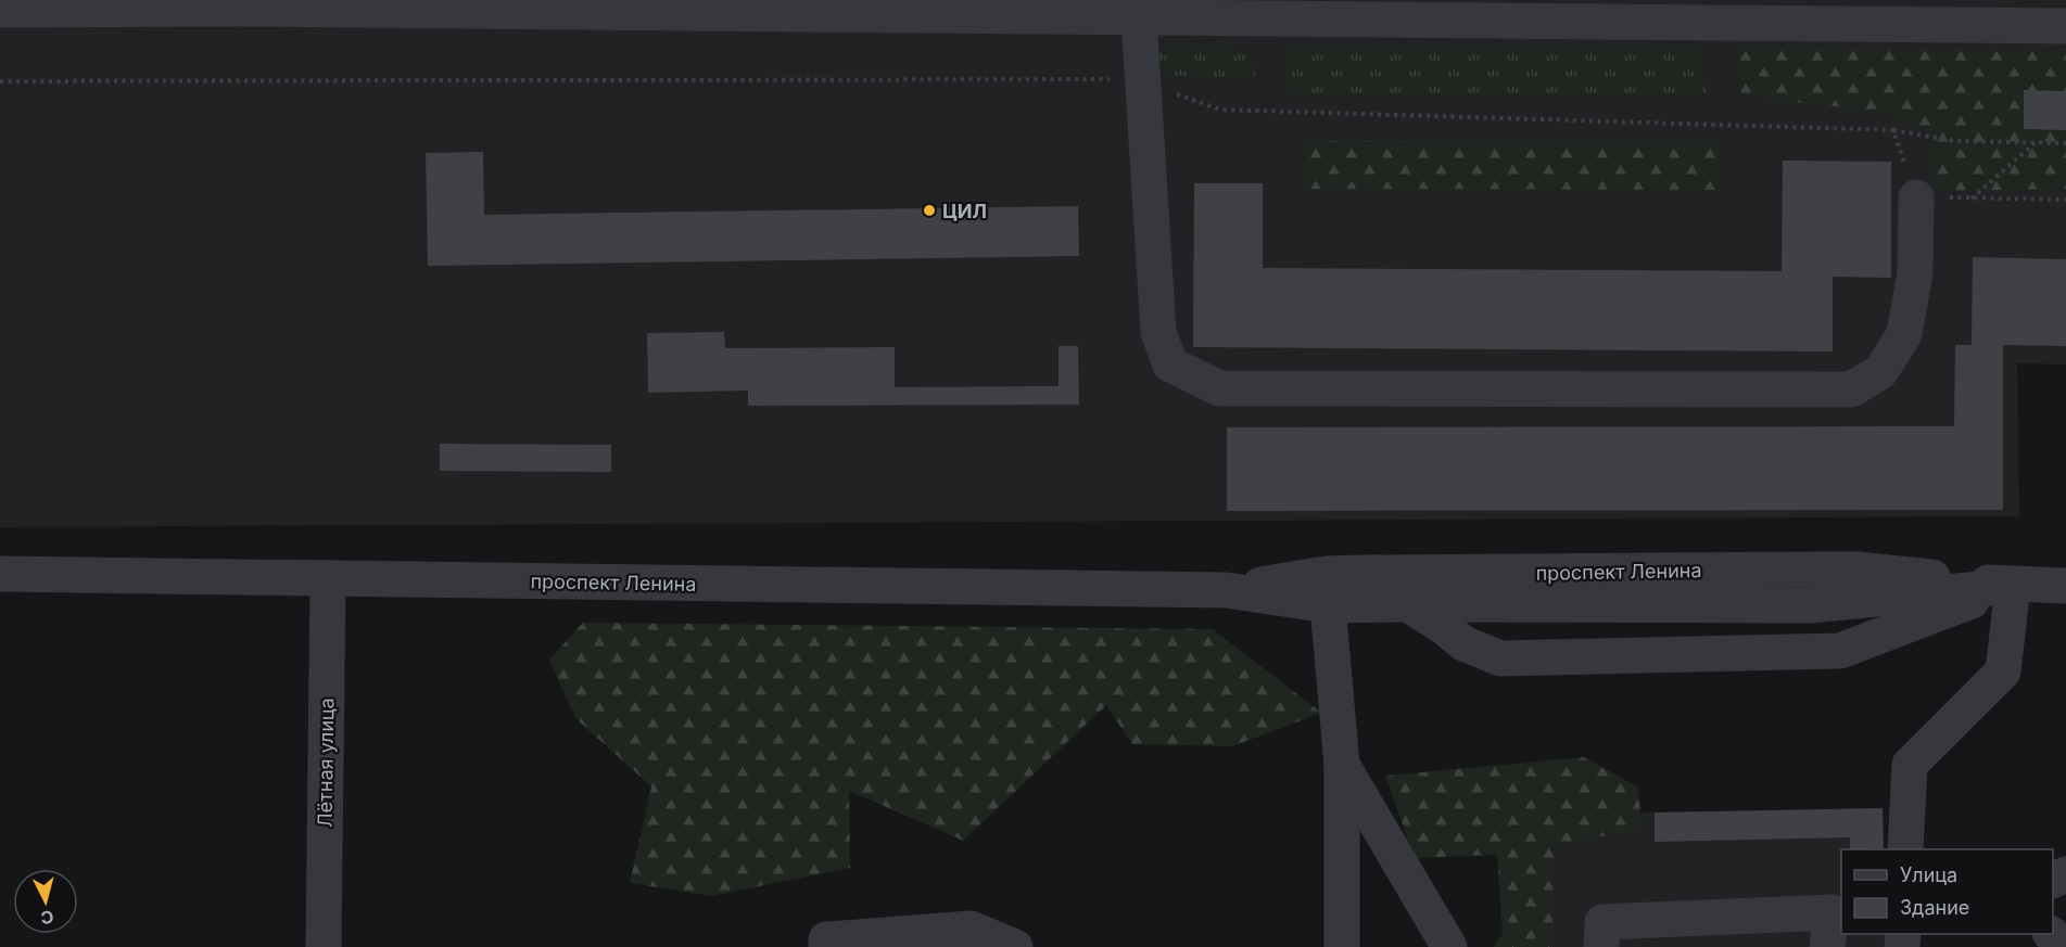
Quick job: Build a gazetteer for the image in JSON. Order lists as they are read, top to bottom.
{
  "streets": {
    "street": ["проспект Ленина", "Лётная улица"]
  },
  "crossings": [
    ["проспект Ленина", "Лётная улица"]
  ],
  "places": ["ЦИЛ"],
  "legend": ["Улица", "Здание"],
  "north": "bottom"
}
